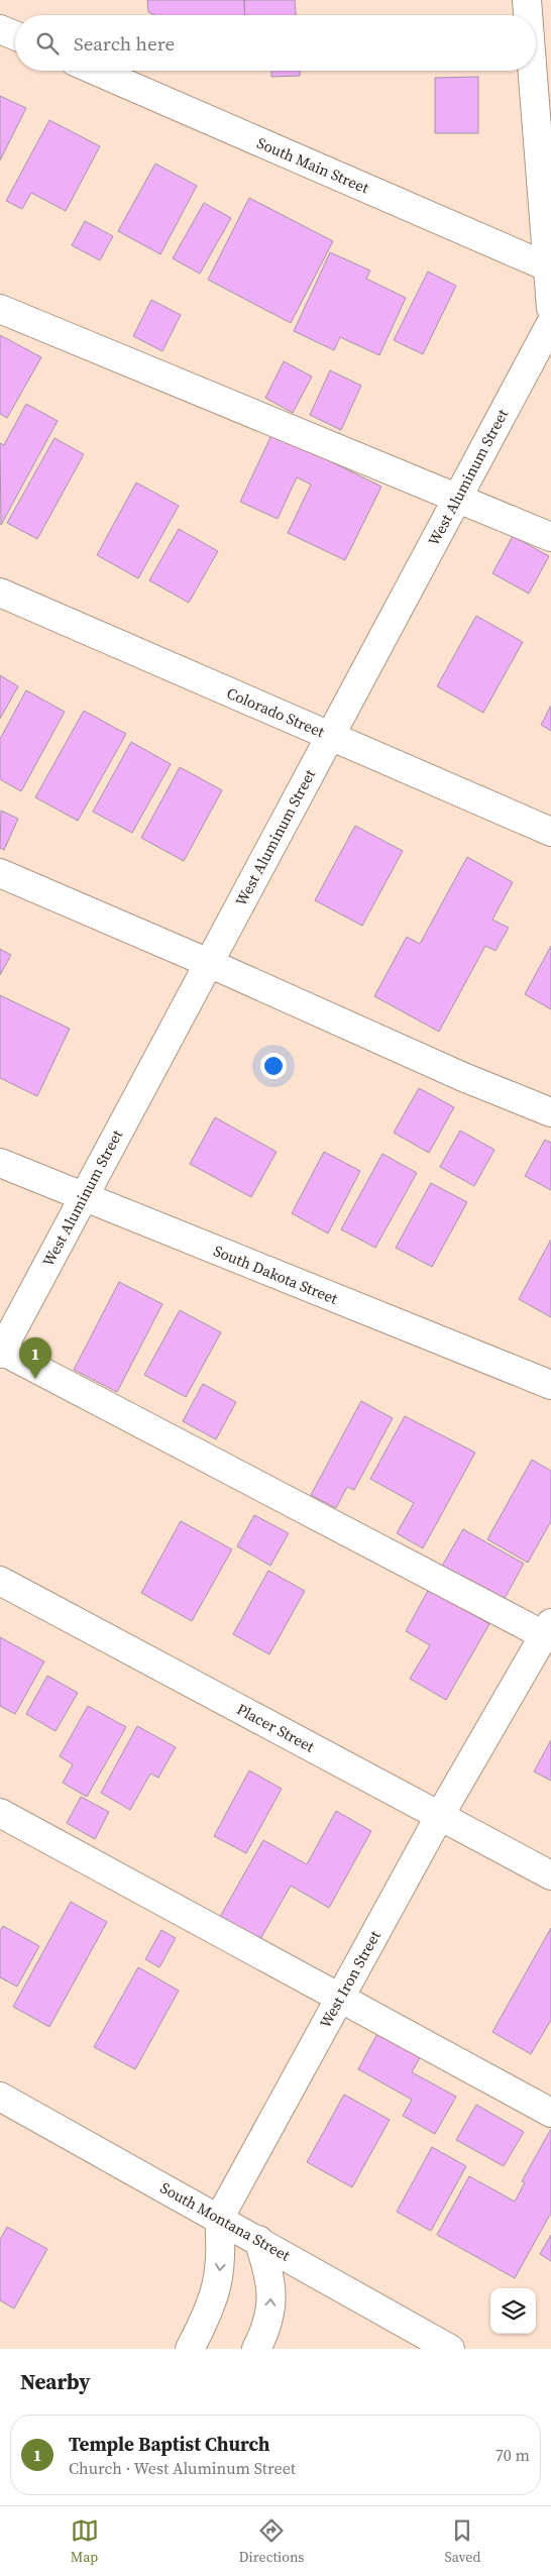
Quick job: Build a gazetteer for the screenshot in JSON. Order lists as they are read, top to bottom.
{
  "streets": {
    "street": [
      "South Main Street",
      "West Aluminum Street",
      "Colorado Street",
      "South Dakota Street",
      "Placer Street",
      "West Iron Street",
      "South Montana Street"
    ]
  },
  "crossings": [
    ["West Aluminum Street", "Colorado Street"],
    ["West Aluminum Street", "South Dakota Street"],
    ["Placer Street", "West Iron Street"],
    ["West Iron Street", "South Montana Street"]
  ],
  "page": {
    "search": "Search here",
    "pins": "1",
    "heading": "Nearby",
    "list": [
      {
        "mark": "1",
        "name": "Temple Baptist Church",
        "note": "Church · West Aluminum Street",
        "value": "70 m"
      }
    ],
    "nav": ["Map", "Directions", "Saved"]
  }
}
